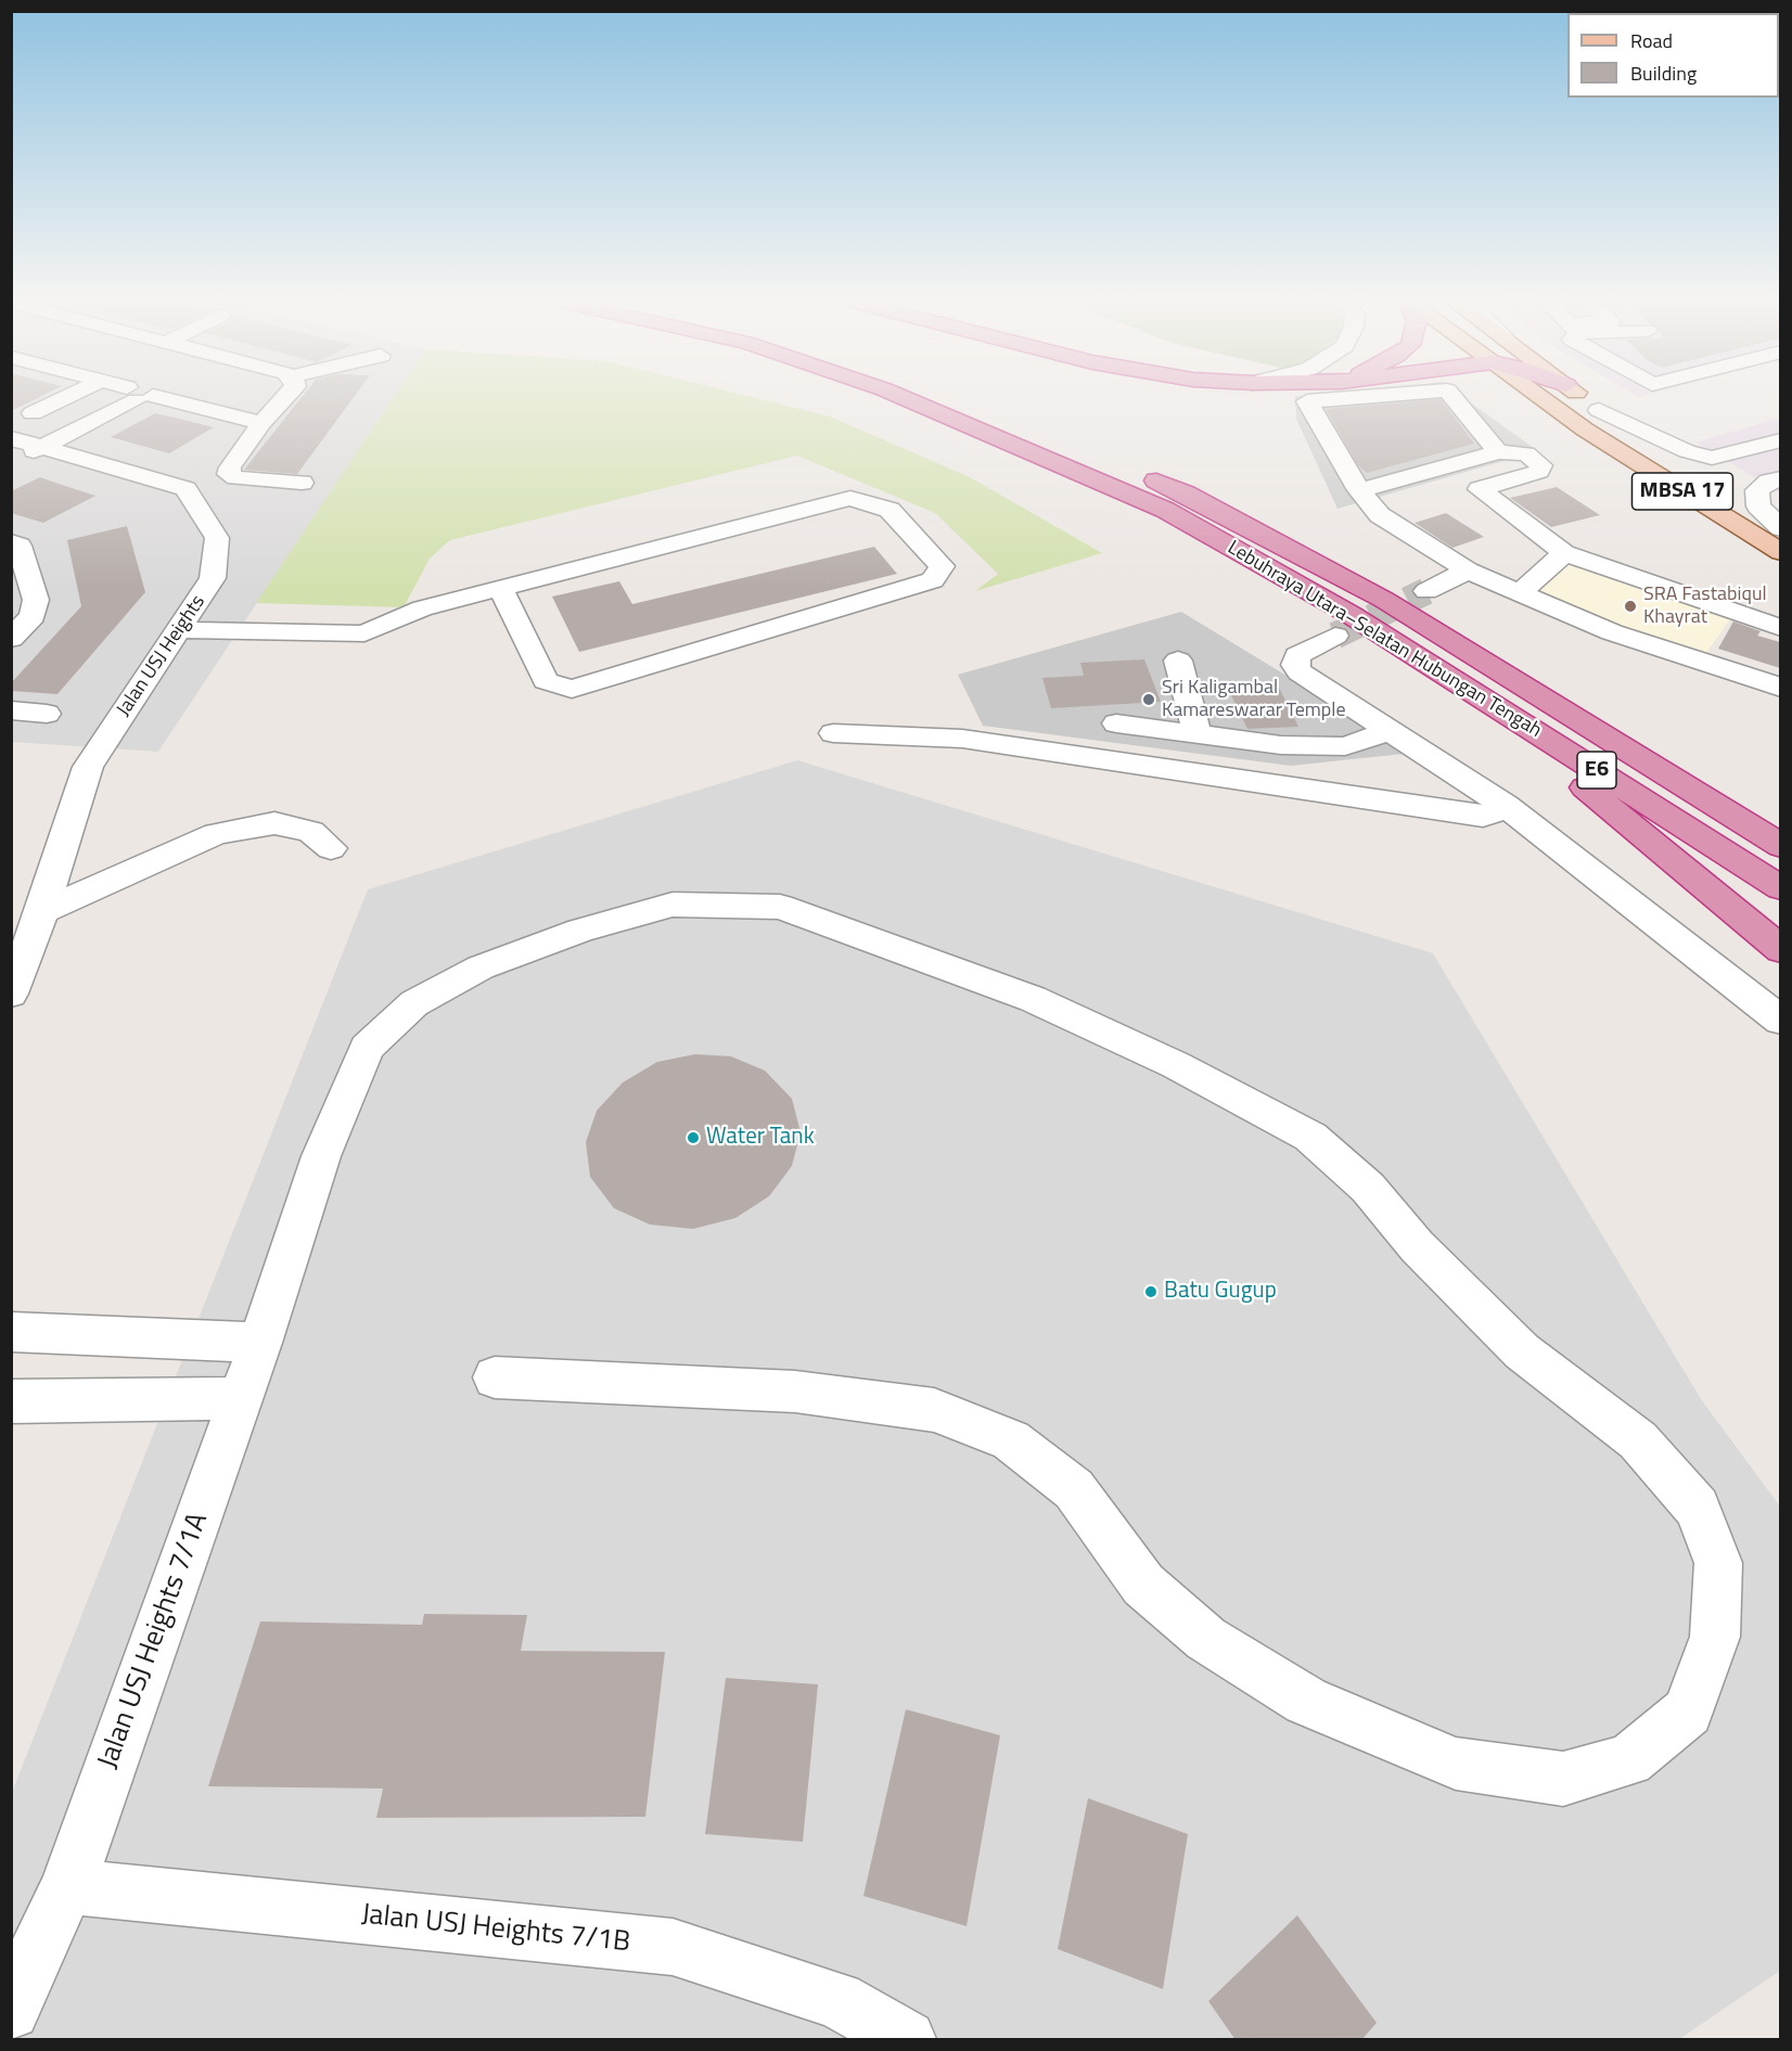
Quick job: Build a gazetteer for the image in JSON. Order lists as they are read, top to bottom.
{
  "streets": {
    "highway": ["Lebuhraya Utara–Selatan Hubungan Tengah", "E6"],
    "main road": ["MBSA 17"],
    "street": ["Jalan USJ Heights", "Jalan USJ Heights 7/1A", "Jalan USJ Heights 7/1B"]
  },
  "crossings": [
    ["Jalan USJ Heights 7/1A", "Jalan USJ Heights 7/1B"]
  ],
  "places": [
    "SRA Fastabiqul Khayrat",
    "Sri Kaligambal Kamareswarar Temple",
    "Water Tank",
    "Batu Gugup"
  ],
  "legend": ["Road", "Building"]
}
